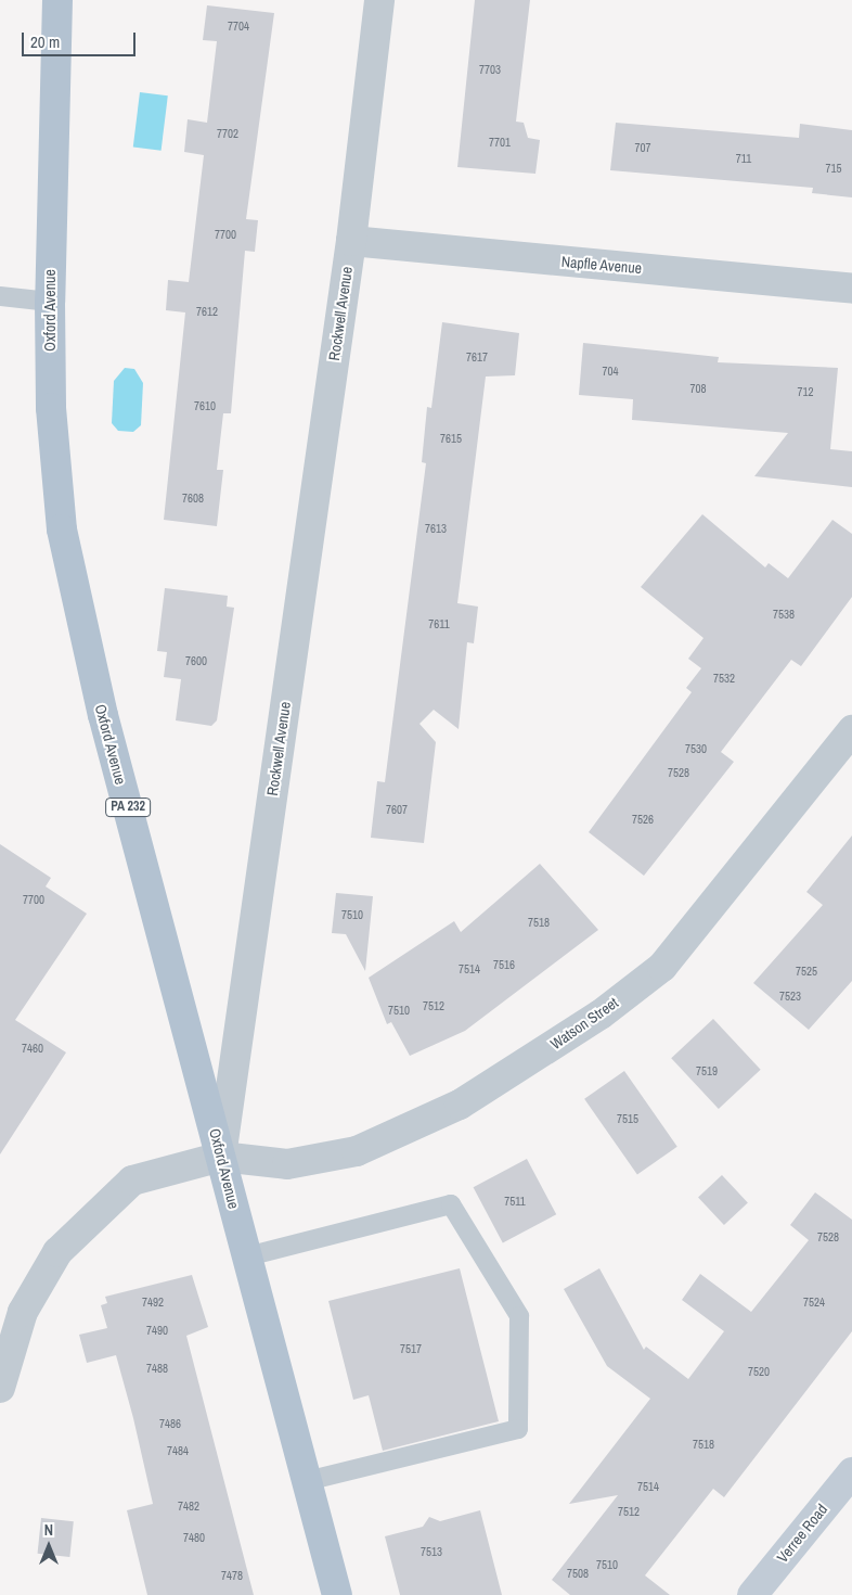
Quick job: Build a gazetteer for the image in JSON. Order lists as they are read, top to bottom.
{
  "streets": {
    "main road": ["Oxford Avenue", "PA 232", "Verree Road"],
    "street": ["Napfle Avenue", "Rockwell Avenue", "Watson Street"]
  },
  "crossings": [
    ["Napfle Avenue", "Rockwell Avenue"],
    ["Oxford Avenue", "Rockwell Avenue"],
    ["Oxford Avenue", "Watson Street"],
    ["Rockwell Avenue", "Watson Street"]
  ],
  "house_numbers": [
    "7704",
    "7703",
    "7702",
    "7701",
    "707",
    "711",
    "715",
    "7700",
    "7612",
    "7617",
    "704",
    "708",
    "712",
    "7610",
    "7615",
    "7608",
    "7613",
    "7538",
    "7611",
    "7600",
    "7532",
    "7530",
    "7528",
    "7607",
    "7526",
    "7700",
    "7510",
    "7518",
    "7516",
    "7514",
    "7525",
    "7523",
    "7512",
    "7510",
    "7460",
    "7519",
    "7515",
    "7511",
    "7528",
    "7492",
    "7524",
    "7490",
    "7517",
    "7488",
    "7520",
    "7486",
    "7518",
    "7484",
    "7514",
    "7482",
    "7512",
    "7480",
    "7513",
    "7510",
    "7508",
    "7478"
  ],
  "scale_bar": "20 m",
  "north": "top"
}
